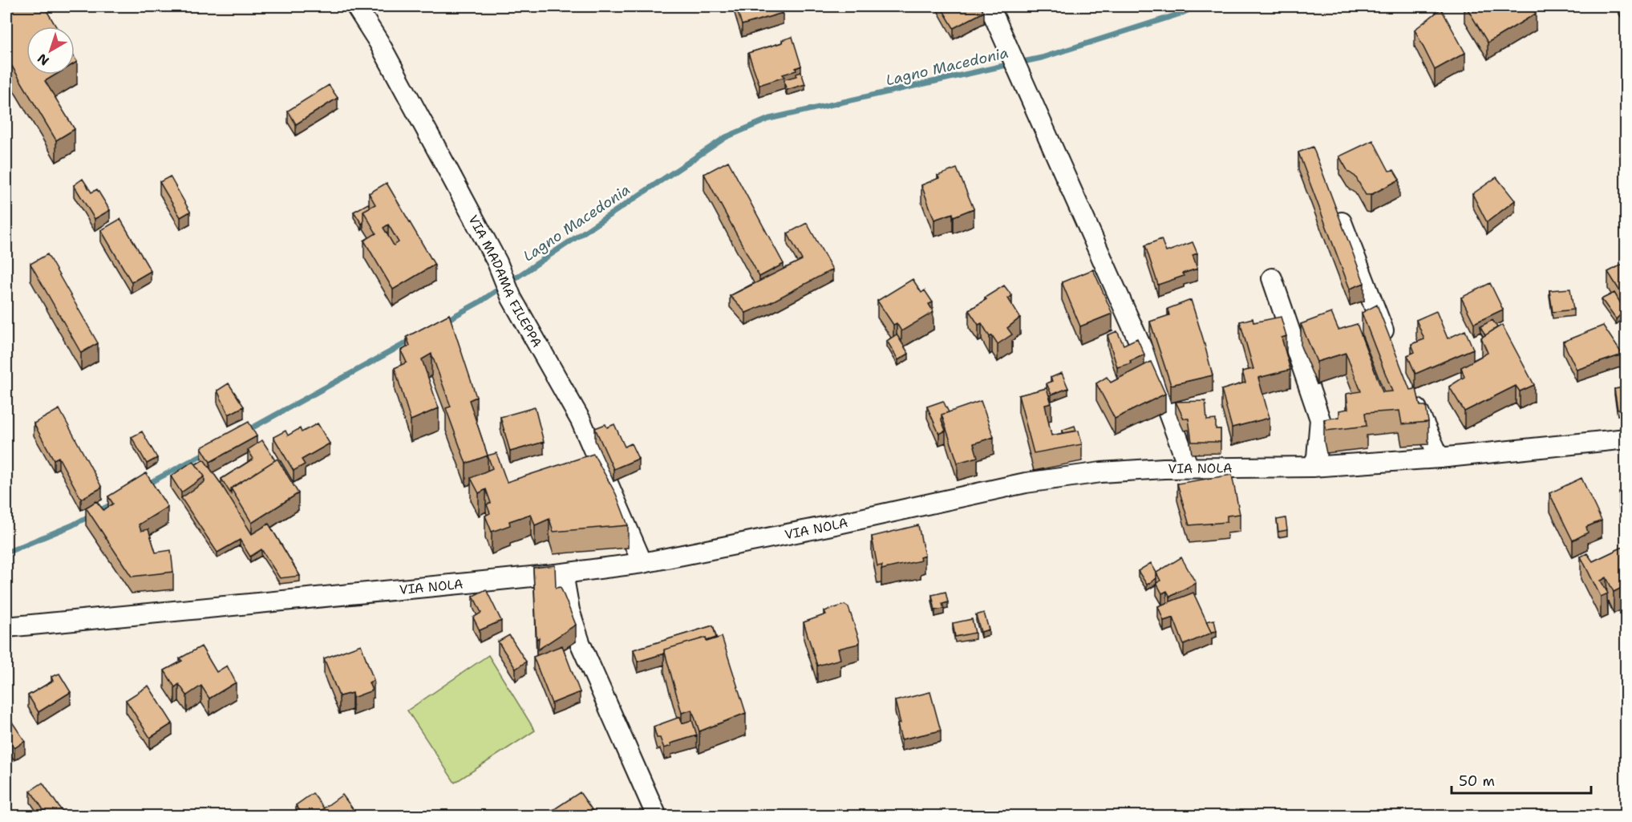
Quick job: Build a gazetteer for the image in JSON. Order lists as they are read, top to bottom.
{
  "streets": {
    "street": ["VIA MADAMA FILEPPA", "VIA NOLA"]
  },
  "crossings": [
    ["VIA MADAMA FILEPPA", "VIA NOLA"]
  ],
  "water": ["Lagno Macedonia"],
  "scale_bar": "50 m",
  "north": "bottom left"
}
